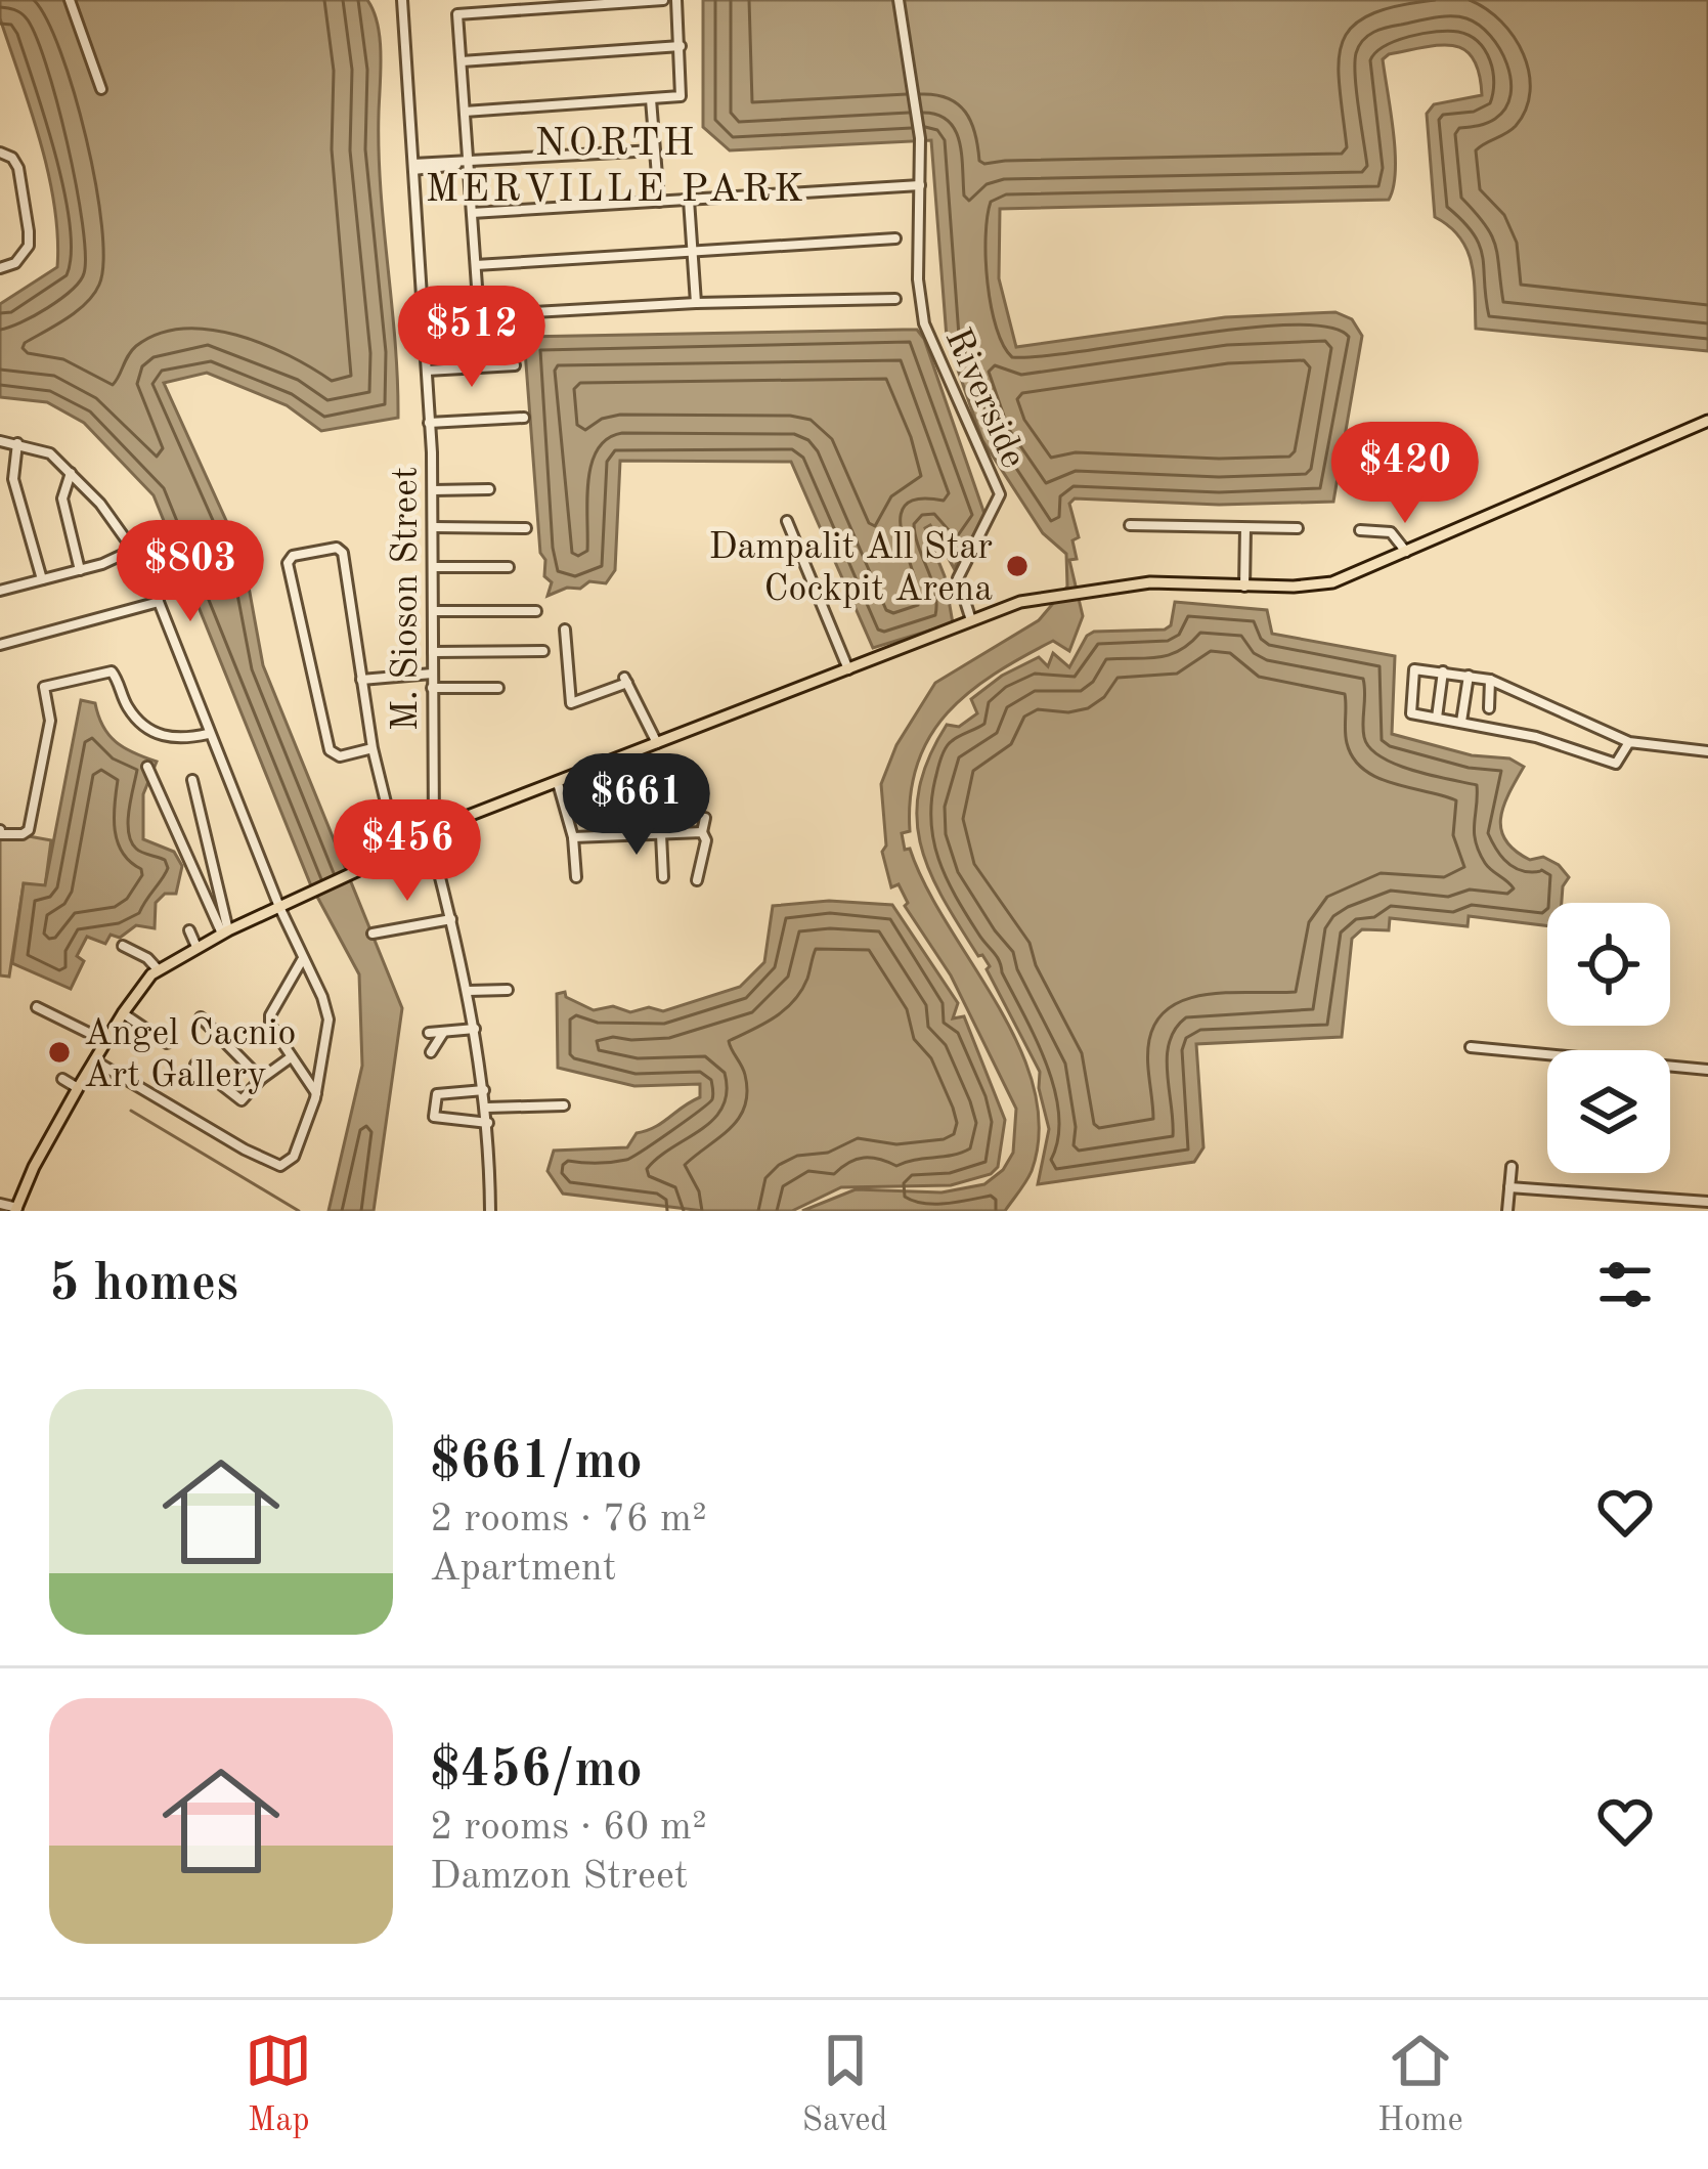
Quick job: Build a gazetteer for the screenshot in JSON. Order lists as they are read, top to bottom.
{
  "streets": {
    "street": ["Riverside", "M. Sioson Street"]
  },
  "districts": ["NORTH MERVILLE PARK"],
  "places": ["Dampalit All Star Cockpit Arena", "Angel Cacnio Art Gallery"],
  "page": {
    "price": [
      "$512",
      "$420",
      "$803",
      "$661",
      "$456"
    ],
    "heading": "5 homes",
    "list": [
      {
        "name": "$661/mo",
        "note": "2 rooms · 76 m² · Apartment"
      },
      {
        "name": "$456/mo",
        "note": "2 rooms · 60 m² · Damzon Street"
      }
    ],
    "tabs": ["Map", "Saved", "Home"]
  }
}
